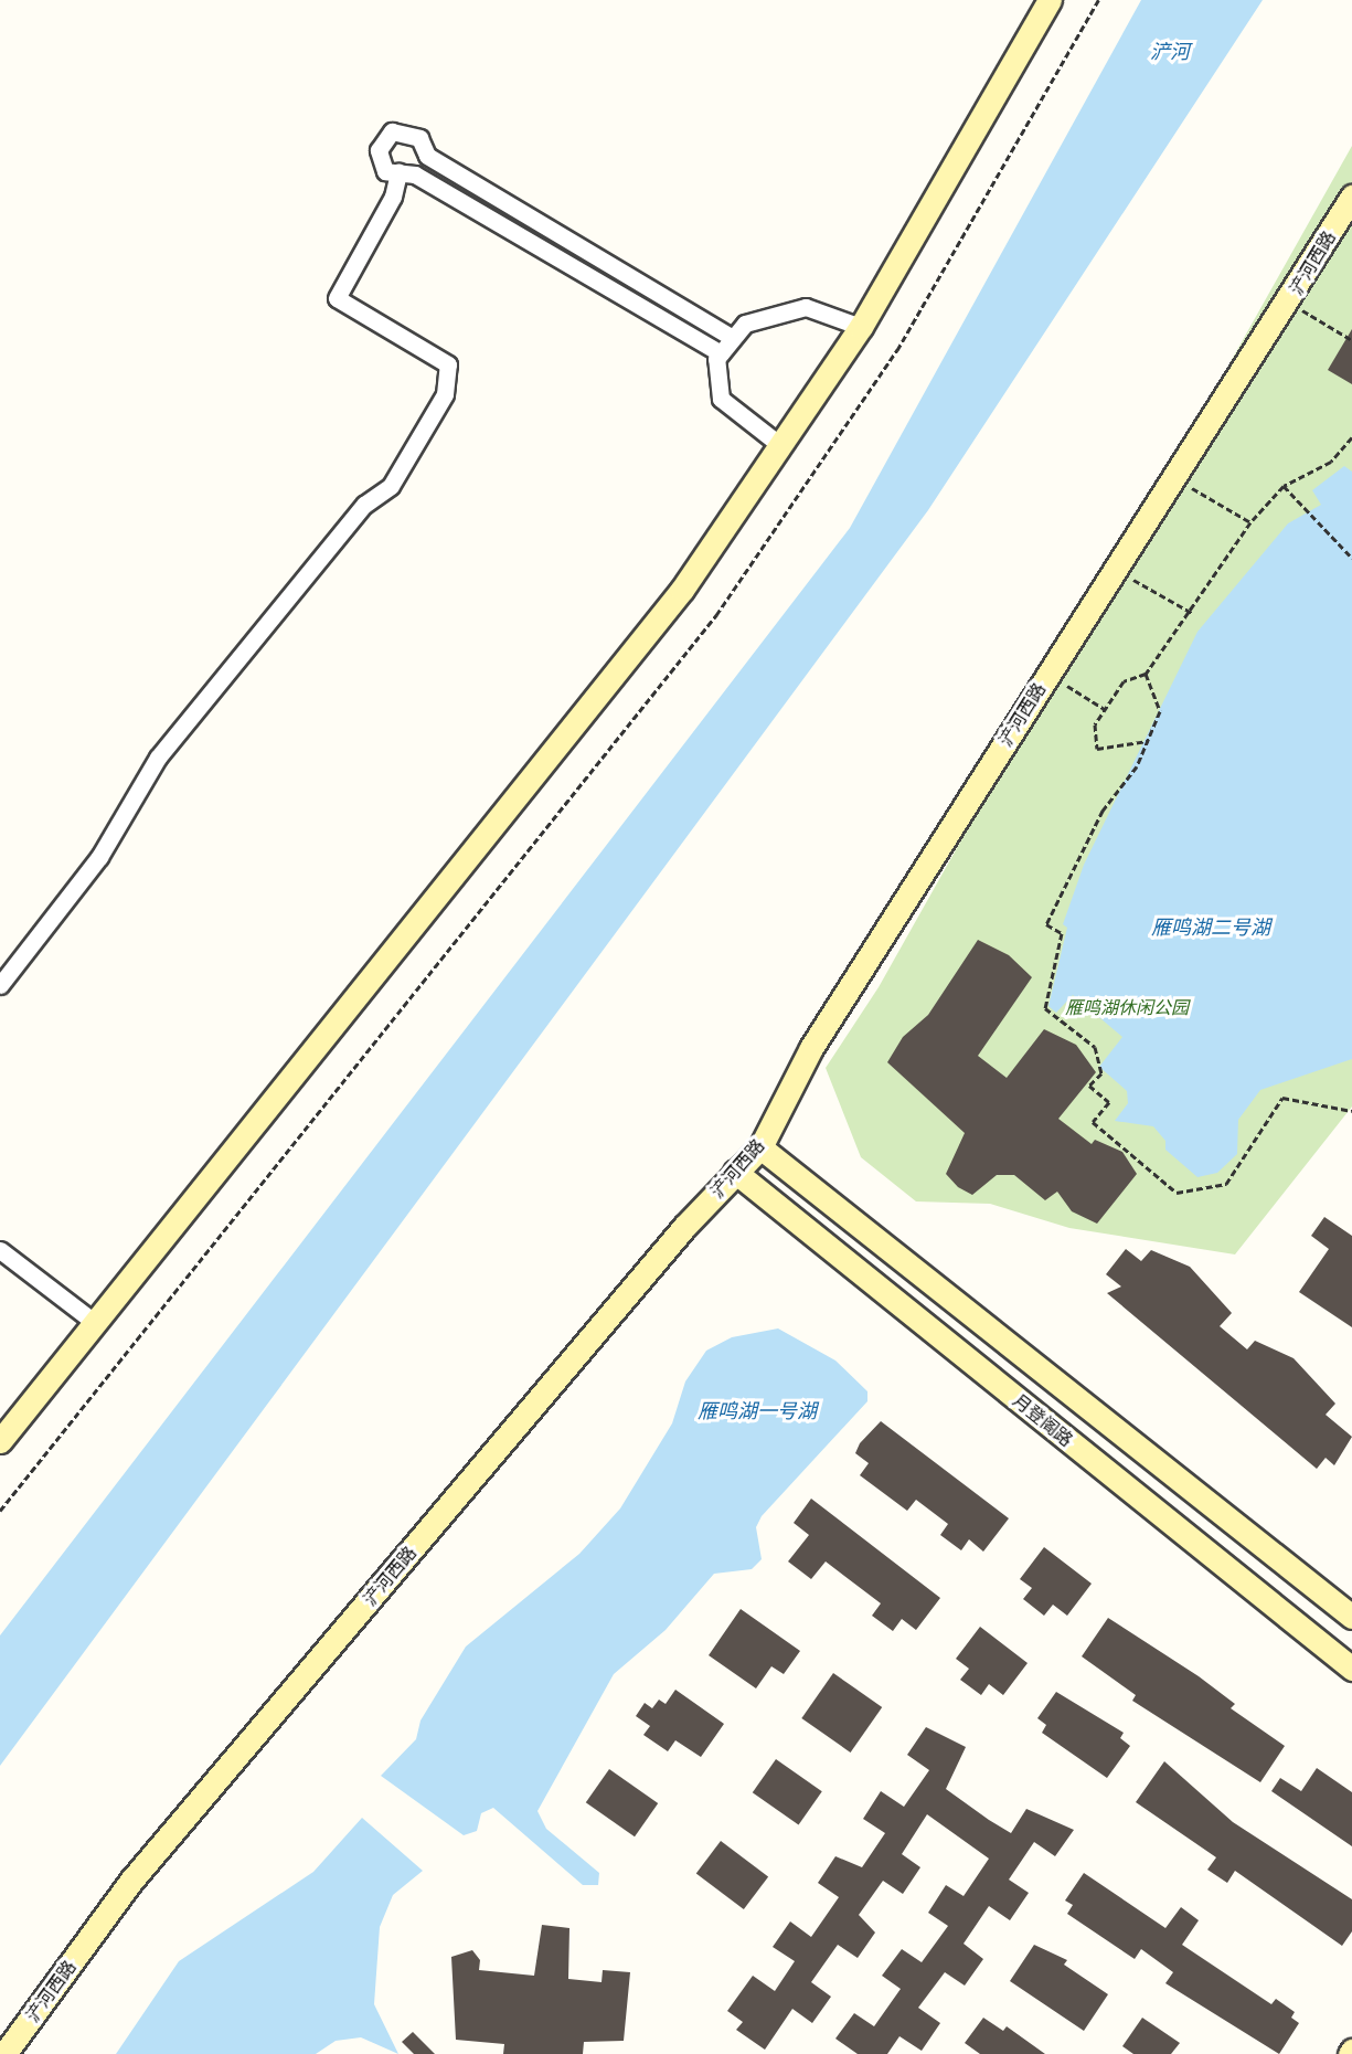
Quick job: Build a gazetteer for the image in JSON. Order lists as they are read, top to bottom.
{
  "streets": {
    "street": ["浐河西路", "月登阁路"]
  },
  "crossings": [
    ["浐河西路", "月登阁路"]
  ],
  "water": ["浐河", "雁鸣湖二号湖", "雁鸣湖一号湖"],
  "parks": ["雁鸣湖休闲公园"]
}
